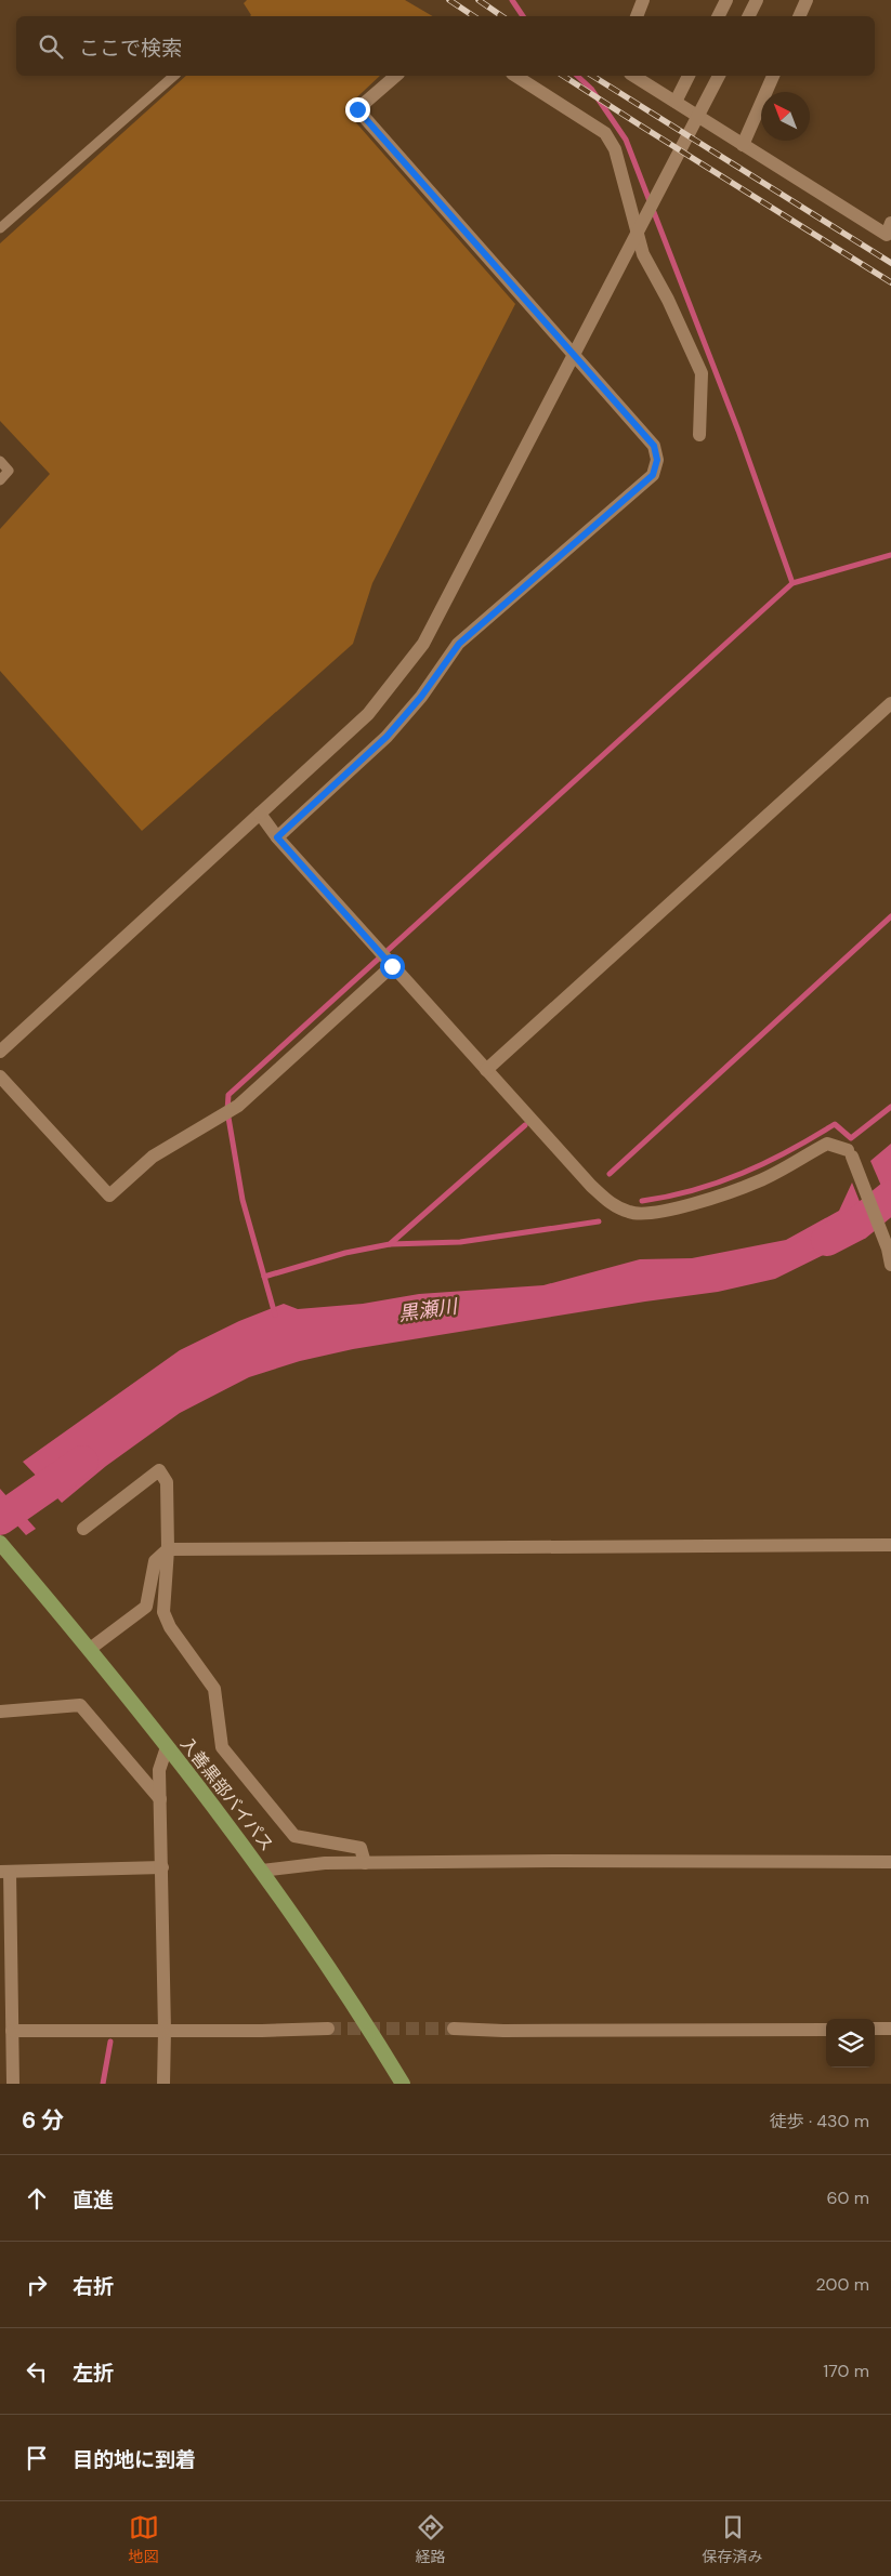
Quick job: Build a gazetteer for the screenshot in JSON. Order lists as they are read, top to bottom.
{
  "streets": {
    "highway": ["入善黒部バイパス"]
  },
  "water": ["黒瀬川"],
  "north": "top left",
  "page": {
    "search": "ここで検索",
    "heading": ["6 分", "徒歩 · 430 m"],
    "list": [
      ["直進", "60 m"],
      ["右折", "200 m"],
      ["左折", "170 m"],
      "目的地に到着"
    ],
    "nav": ["地図", "経路", "保存済み"]
  }
}
